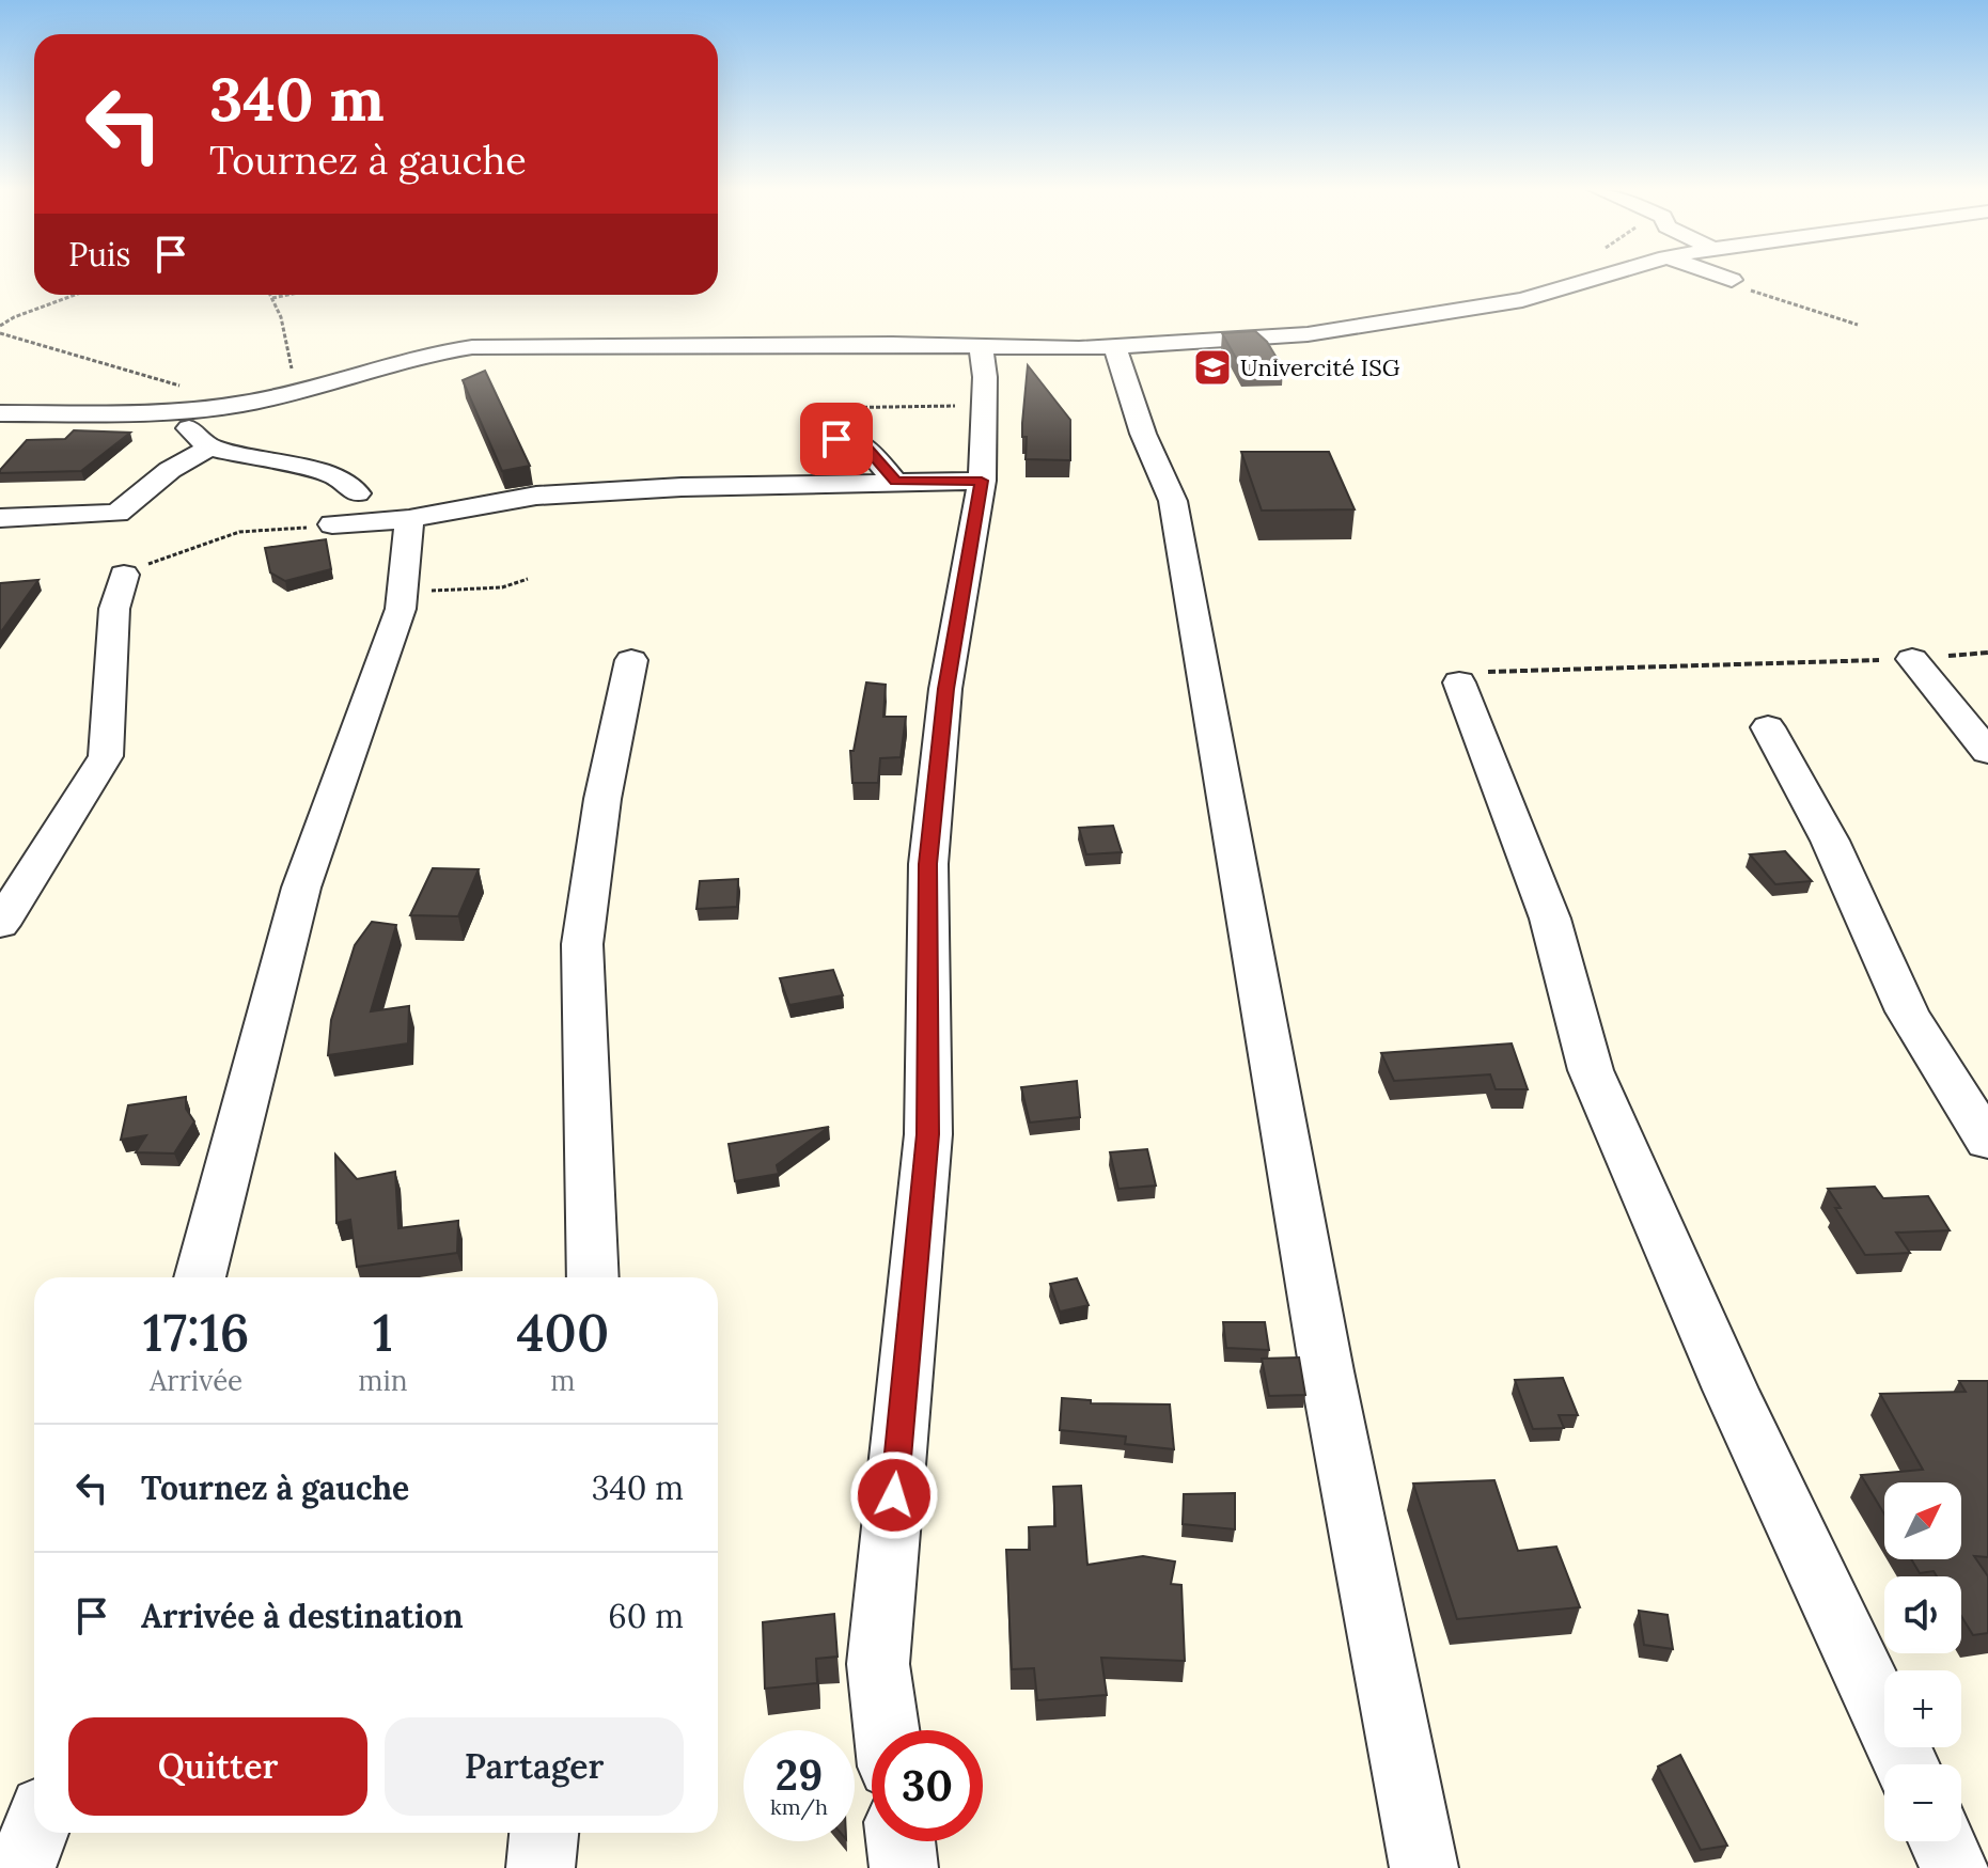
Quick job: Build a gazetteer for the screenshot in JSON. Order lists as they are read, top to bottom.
{
  "places": {
    "school or university": ["Univercité ISG"]
  },
  "north": "top right",
  "page": {
    "turn": ["340 m", "Tournez à gauche"],
    "then": "Puis",
    "eta": [
      "17:16",
      "Arrivée",
      "1",
      "min",
      "400",
      "m"
    ],
    "list": [
      {
        "name": "Tournez à gauche",
        "value": "340 m"
      },
      {
        "name": "Arrivée à destination",
        "value": "60 m"
      }
    ],
    "map_buttons": ["+", "−"],
    "buttons": ["Quitter", "Partager"],
    "speed": "29 km/h",
    "limit": "30"
  }
}
